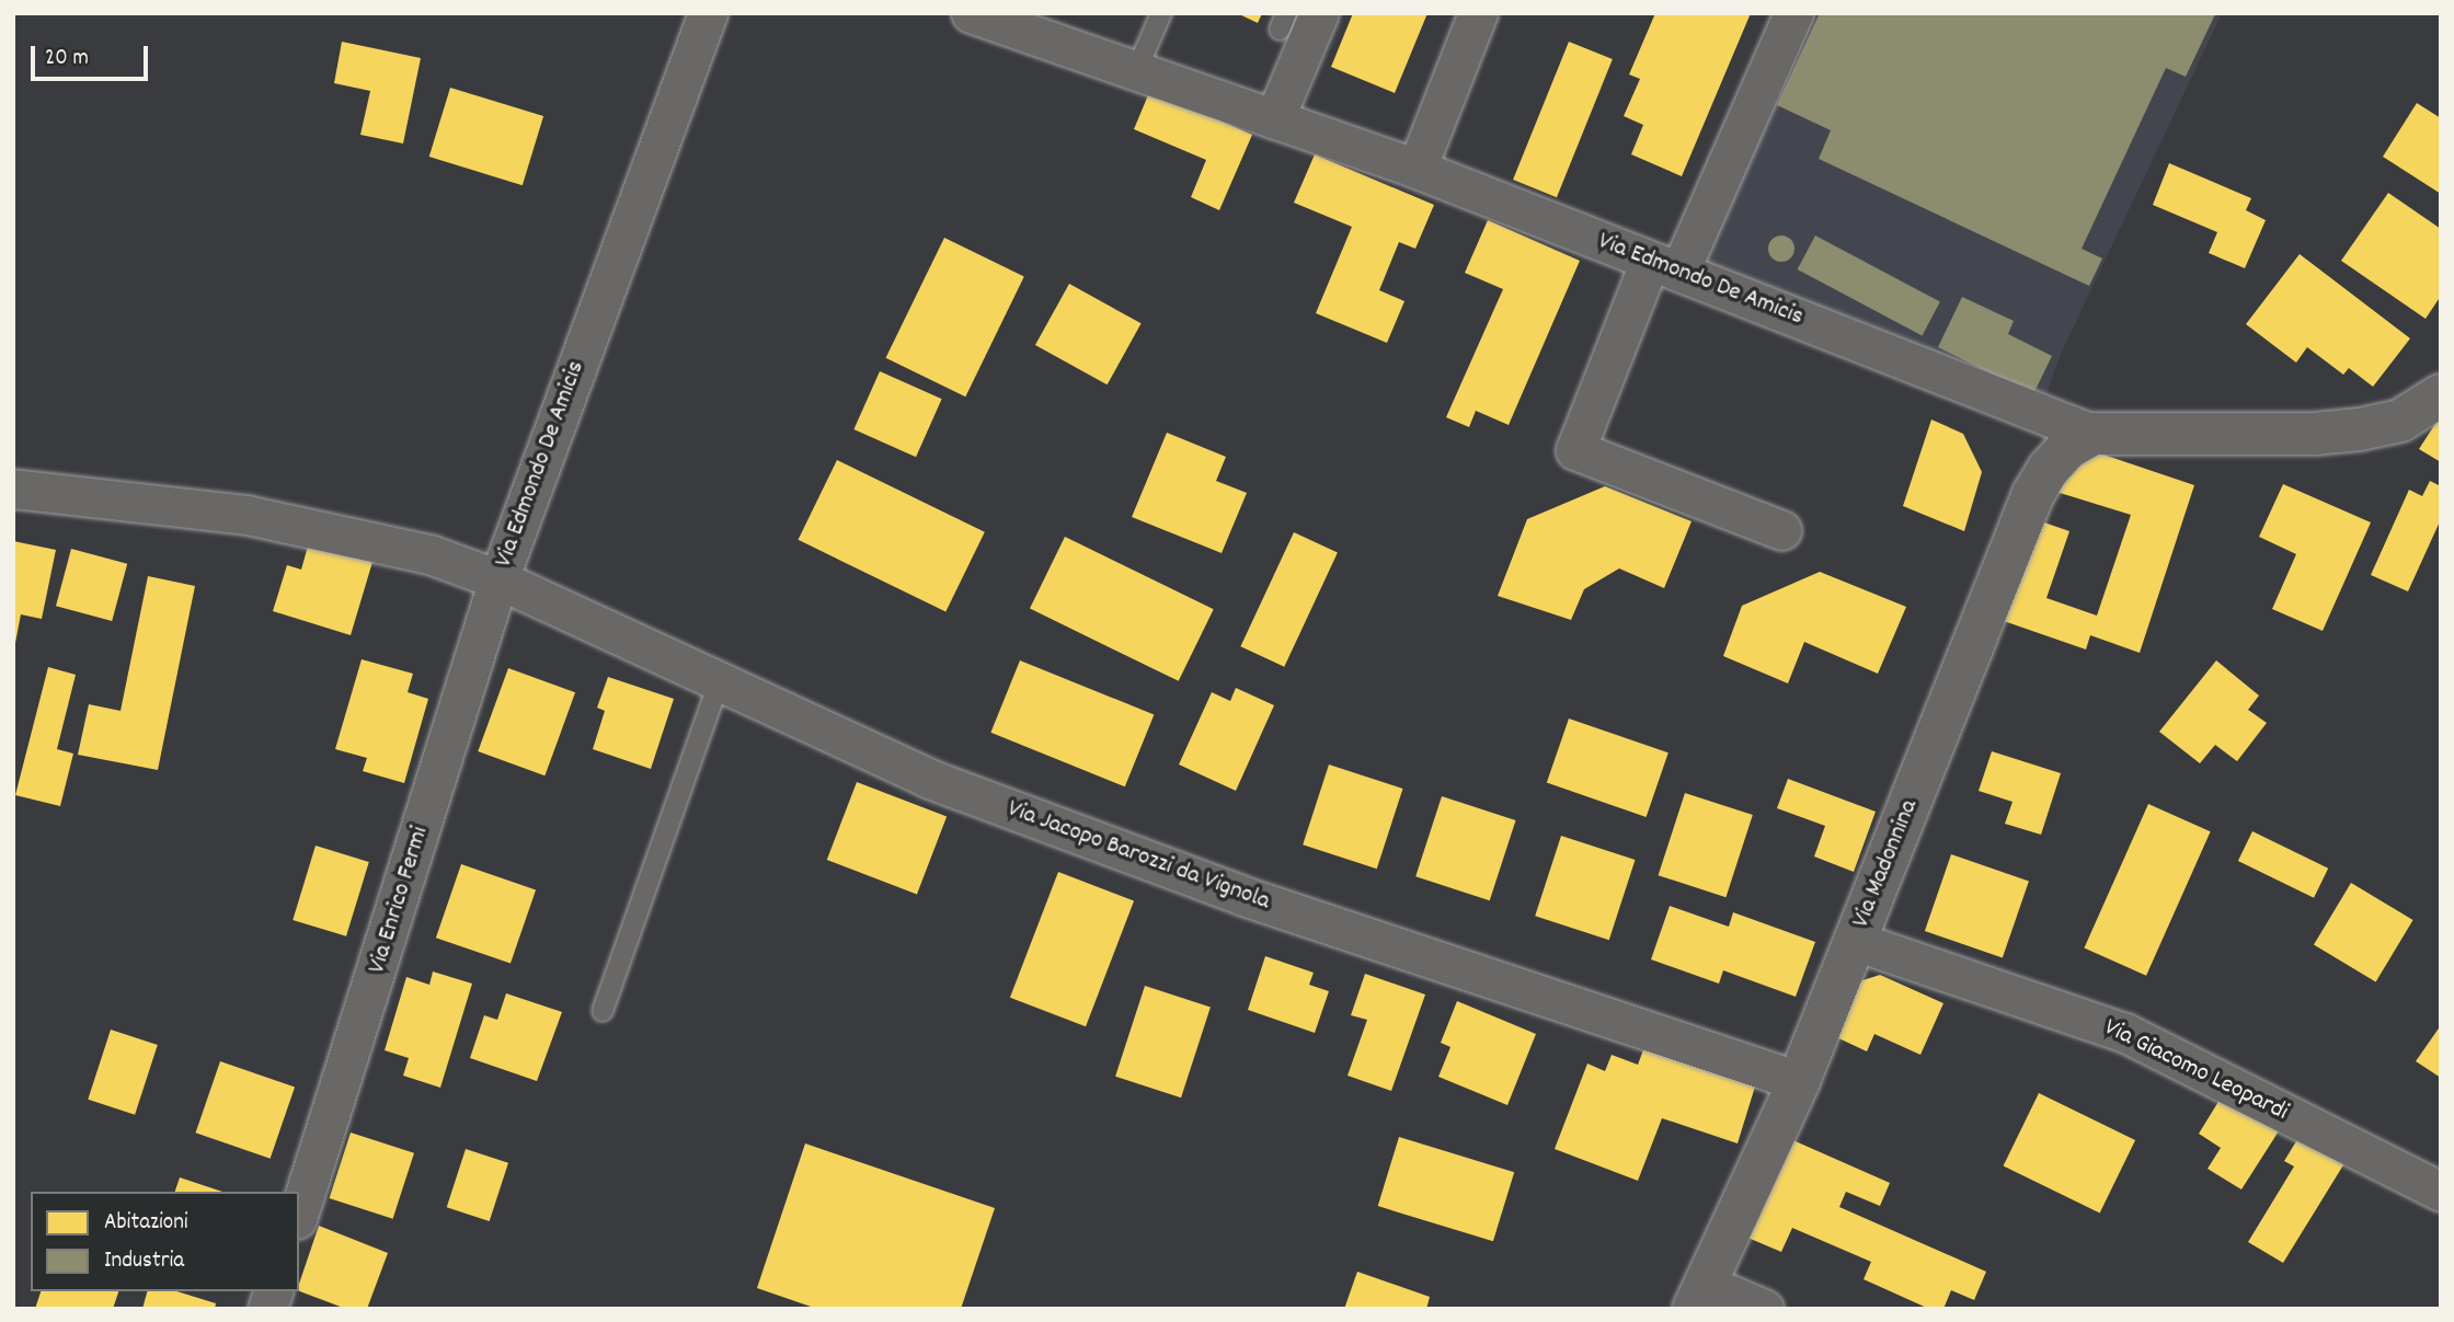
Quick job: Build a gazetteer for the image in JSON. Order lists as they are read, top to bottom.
{
  "streets": {
    "street": [
      "Via Edmondo De Amicis",
      "Via Jacopo Barozzi da Vignola",
      "Via Madonnina",
      "Via Enrico Fermi",
      "Via Giacomo Leopardi"
    ]
  },
  "crossings": [
    ["Via Edmondo De Amicis", "Via Jacopo Barozzi da Vignola"],
    ["Via Edmondo De Amicis", "Via Madonnina"],
    ["Via Edmondo De Amicis", "Via Enrico Fermi"],
    ["Via Jacopo Barozzi da Vignola", "Via Madonnina"],
    ["Via Jacopo Barozzi da Vignola", "Via Enrico Fermi"],
    ["Via Madonnina", "Via Giacomo Leopardi"]
  ],
  "legend": ["Abitazioni", "Industria"],
  "scale_bar": "20 m"
}
